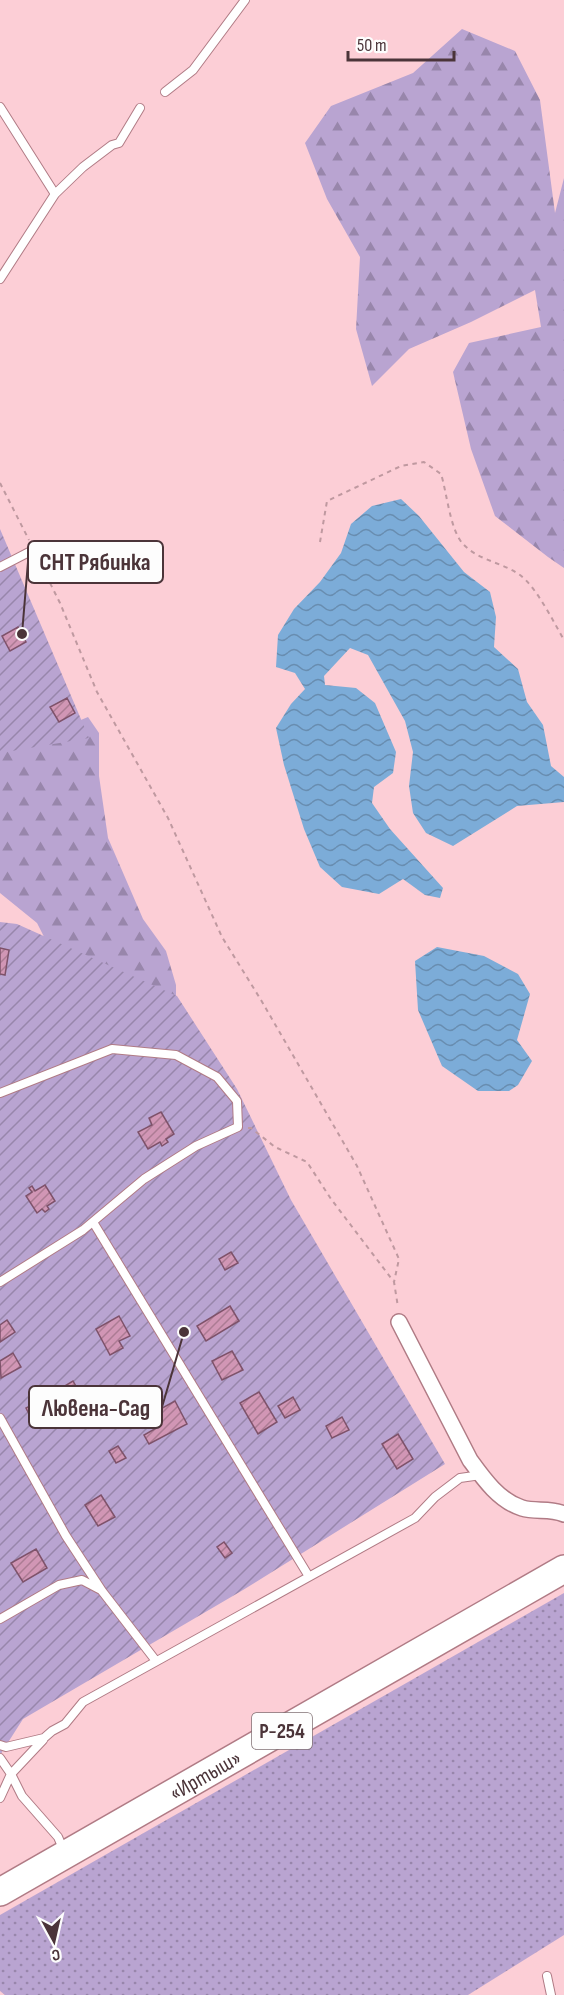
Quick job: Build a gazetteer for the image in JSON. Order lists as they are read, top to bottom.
{
  "streets": {
    "highway": ["Р-254", "«Иртыш»"]
  },
  "places": ["СНТ Рябинка", "Лювена-Сад"],
  "scale_bar": "50 m",
  "north": "bottom"
}
